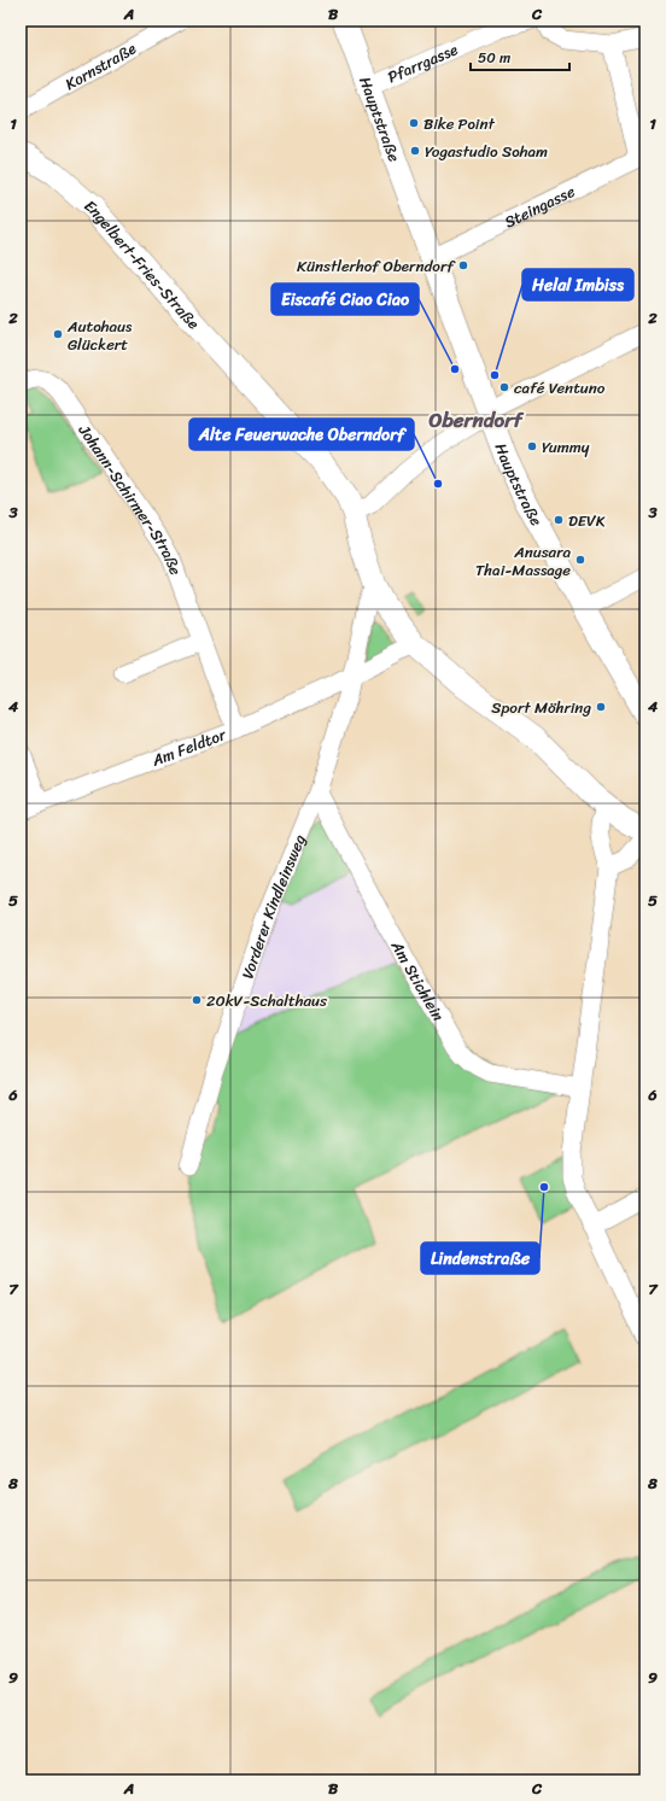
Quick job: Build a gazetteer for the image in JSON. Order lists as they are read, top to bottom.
{
  "streets": {
    "main road": ["Hauptstraße", "Engelbert-Fries-Straße"],
    "street": [
      "Pfarrgasse",
      "Kornstraße",
      "Steingasse",
      "Johann-Schirmer-Straße",
      "Am Feldtor",
      "Vorderer Kindleinsweg",
      "Am Stichlein"
    ]
  },
  "crossings": [
    ["Pfarrgasse", "Hauptstraße"],
    ["Hauptstraße", "Steingasse"],
    ["Johann-Schirmer-Straße", "Am Feldtor"],
    ["Am Feldtor", "Vorderer Kindleinsweg"],
    ["Vorderer Kindleinsweg", "Am Stichlein"]
  ],
  "districts": ["Oberndorf"],
  "places": [
    "Bike Point",
    "Yogastudio Soham",
    "Künstlerhof Oberndorf",
    "Autohaus Glückert",
    "Eiscafé Ciao Ciao",
    "Helal Imbiss",
    "café Ventuno",
    "Yummy",
    "Alte Feuerwache Oberndorf",
    "DEVK",
    "Anusara Thai-Massage",
    "Sport Möhring",
    "20kV-Schalthaus",
    "Lindenstraße"
  ],
  "scale_bar": "50 m",
  "grid": {
    "columns": ["A", "B", "C"],
    "rows": [
      "1",
      "2",
      "3",
      "4",
      "5",
      "6",
      "7",
      "8",
      "9"
    ]
  }
}
